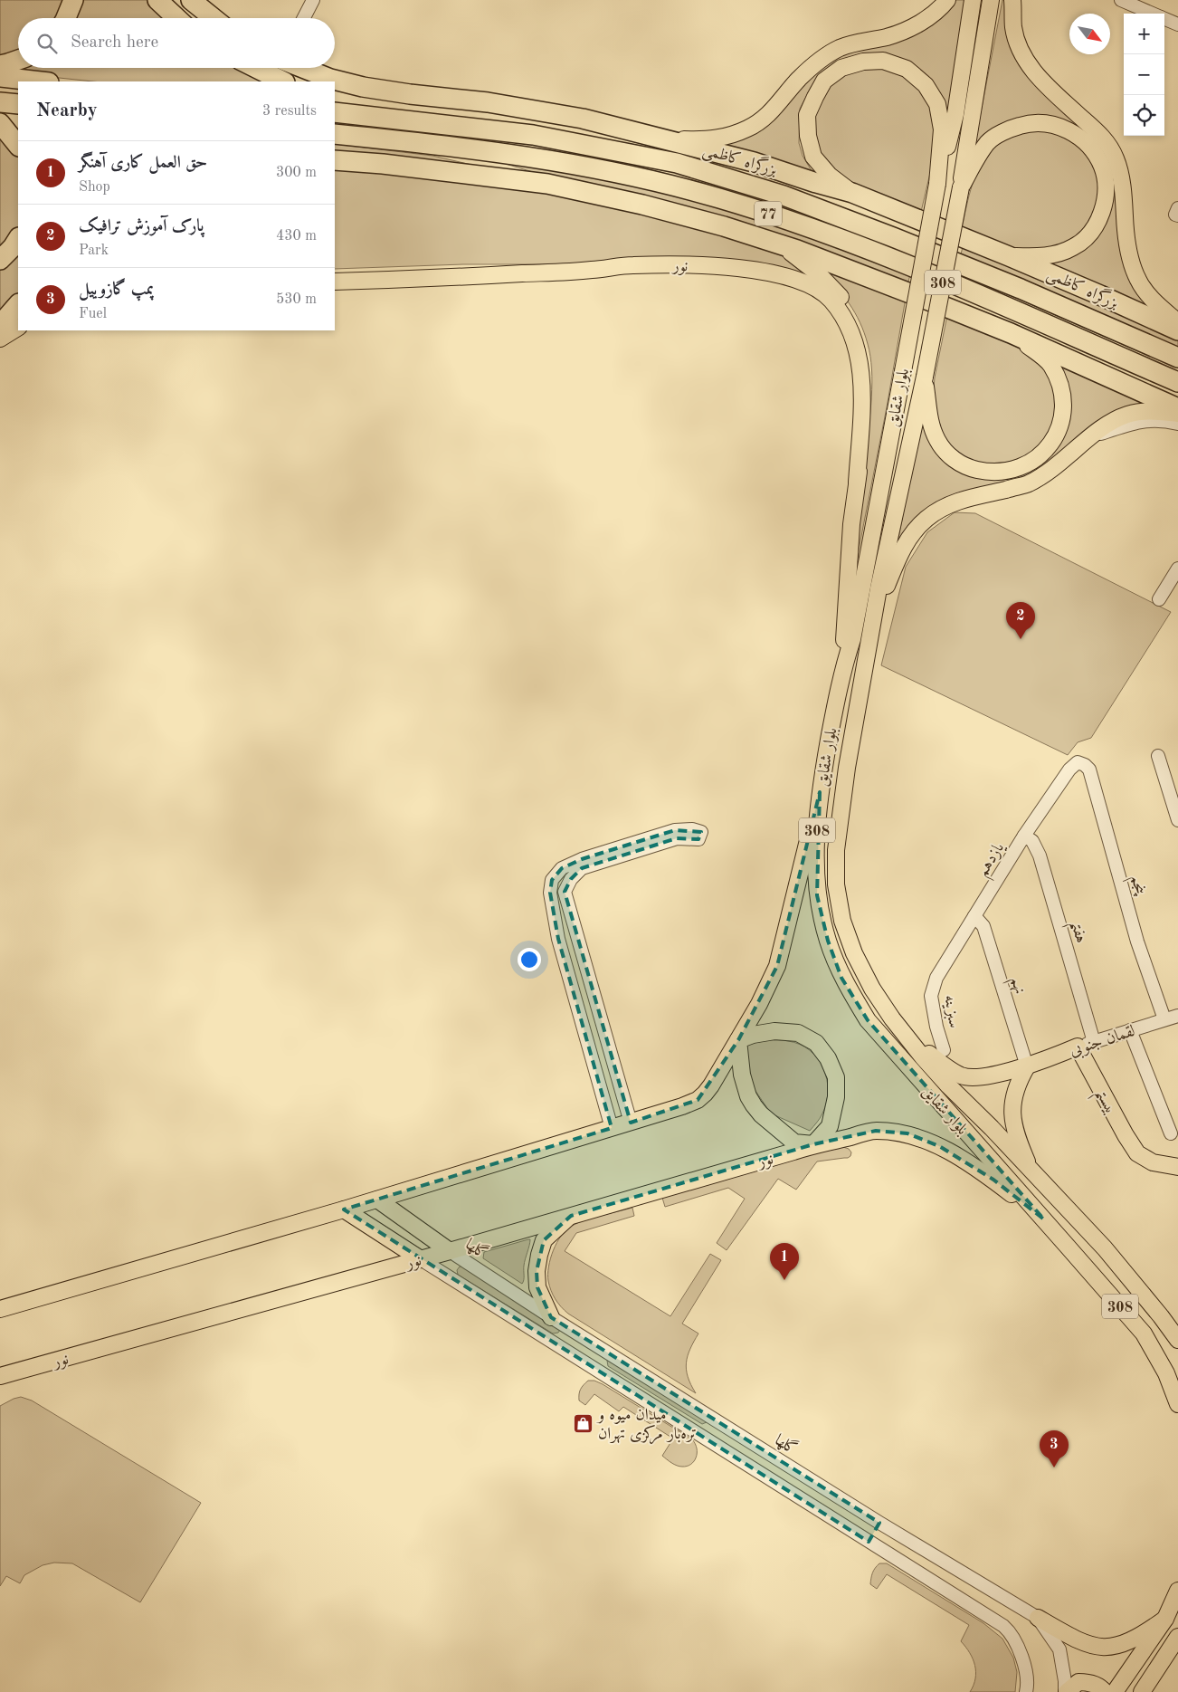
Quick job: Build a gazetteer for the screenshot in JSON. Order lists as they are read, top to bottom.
{
  "streets": {
    "highway": ["بزرگراه کاظمی", "77"],
    "main road": [
      "نور",
      "308",
      "بلوار شقایق",
      "لقمان جنوبی",
      "بیستم"
    ],
    "street": [
      "یازدهم",
      "پنجم",
      "هفتم",
      "نهم",
      "سبزینه",
      "گلها"
    ]
  },
  "crossings": [
    ["نور", "بلوار شقایق"],
    ["نور", "گلها"],
    ["بلوار شقایق", "لقمان جنوبی"],
    ["یازدهم", "پنجم"],
    ["یازدهم", "هفتم"],
    ["یازدهم", "نهم"],
    ["یازدهم", "سبزینه"],
    ["پنجم", "لقمان جنوبی"],
    ["هفتم", "لقمان جنوبی"],
    ["نهم", "لقمان جنوبی"],
    ["لقمان جنوبی", "بیستم"]
  ],
  "places": {
    "shop": ["میدان میوه و تره‌بار مرکزی تهران"]
  },
  "north": "bottom right",
  "page": {
    "map_buttons": ["+", "−"],
    "search": "Search here",
    "heading": ["Nearby", "3 results"],
    "list": [
      {
        "mark": "1",
        "name": "حق العمل کاری آهنگر",
        "note": "Shop",
        "value": "300 m"
      },
      {
        "mark": "2",
        "name": "پارک آموزش ترافیک",
        "note": "Park",
        "value": "430 m"
      },
      {
        "mark": "3",
        "name": "پمپ گازوییل",
        "note": "Fuel",
        "value": "530 m"
      }
    ],
    "pins": ["2", "1", "3"]
  }
}
